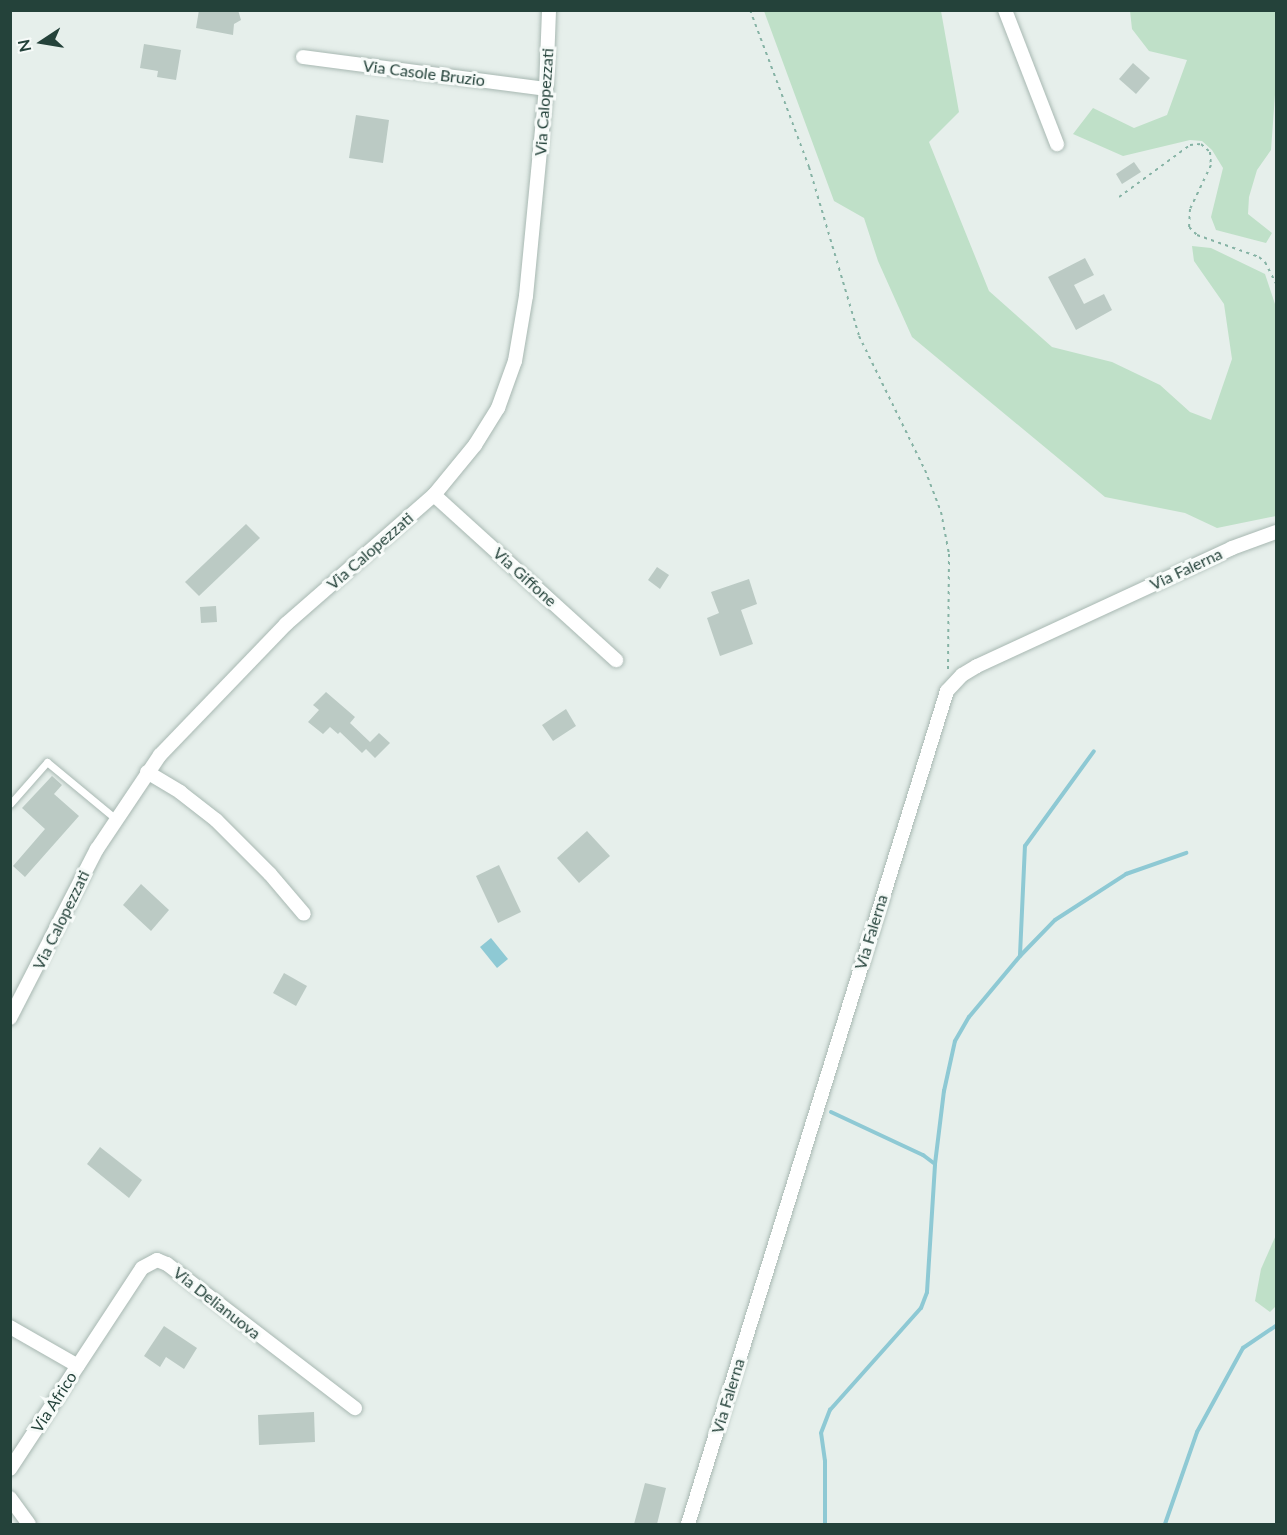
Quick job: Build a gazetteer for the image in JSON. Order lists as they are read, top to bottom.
{
  "streets": {
    "street": [
      "Via Casole Bruzio",
      "Via Calopezzati",
      "Via Falerna",
      "Via Giffone",
      "Via Delianuova",
      "Via Africo"
    ]
  },
  "crossings": [
    ["Via Casole Bruzio", "Via Calopezzati"],
    ["Via Calopezzati", "Via Giffone"],
    ["Via Delianuova", "Via Africo"]
  ],
  "north": "left"
}
